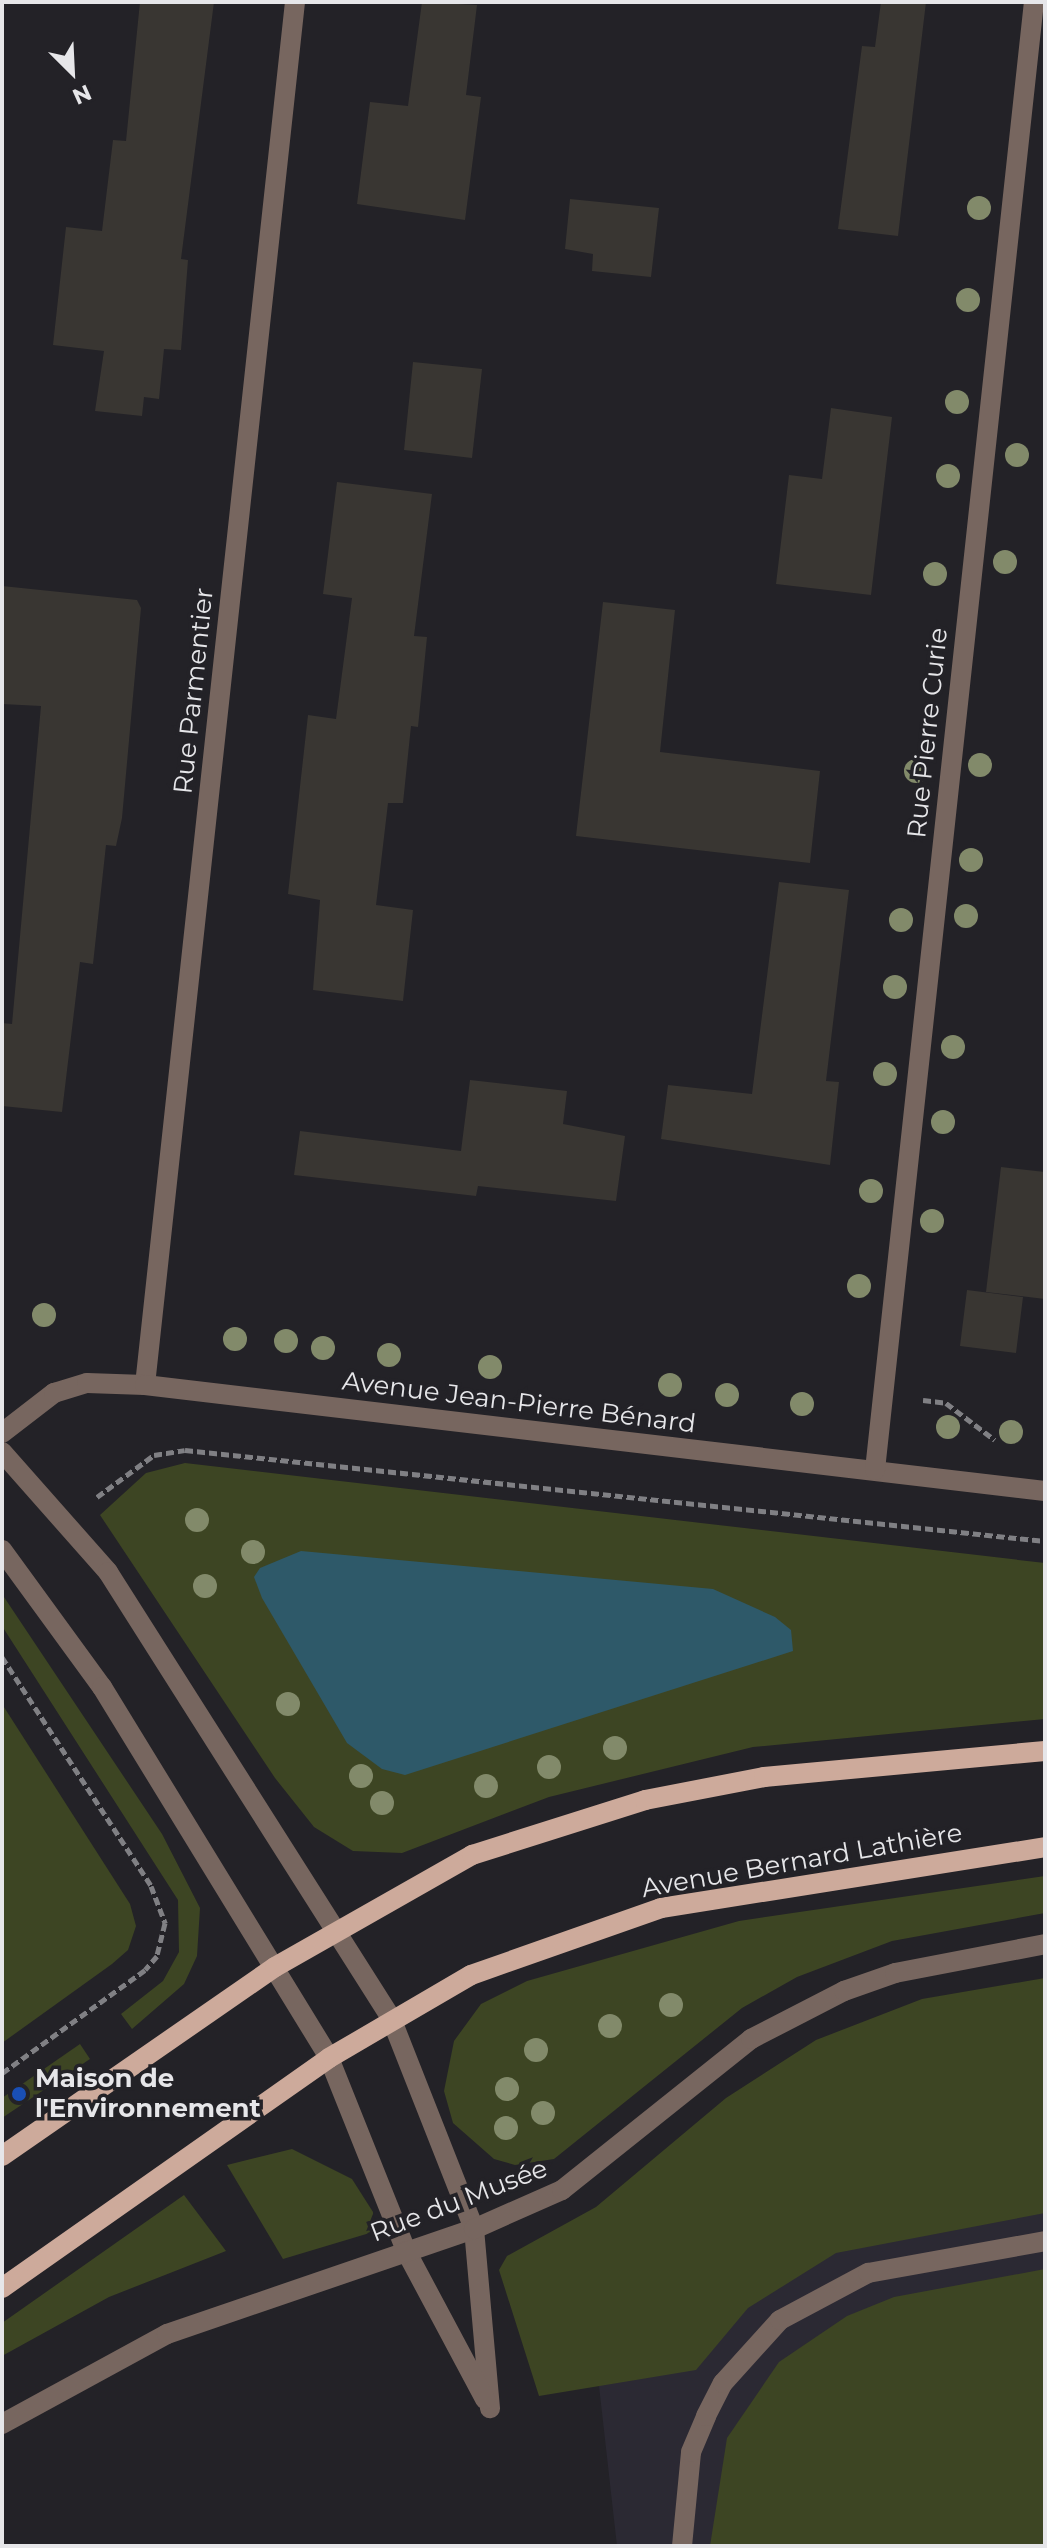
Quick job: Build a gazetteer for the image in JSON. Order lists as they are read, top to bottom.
{
  "streets": {
    "main road": ["Avenue Bernard Lathière"],
    "street": [
      "Rue Parmentier",
      "Rue Pierre Curie",
      "Avenue Jean-Pierre Bénard",
      "Rue du Musée"
    ]
  },
  "crossings": [
    ["Rue Parmentier", "Avenue Jean-Pierre Bénard"],
    ["Rue Pierre Curie", "Avenue Jean-Pierre Bénard"]
  ],
  "places": ["Maison de l'Environnement"],
  "north": "bottom right"
}
